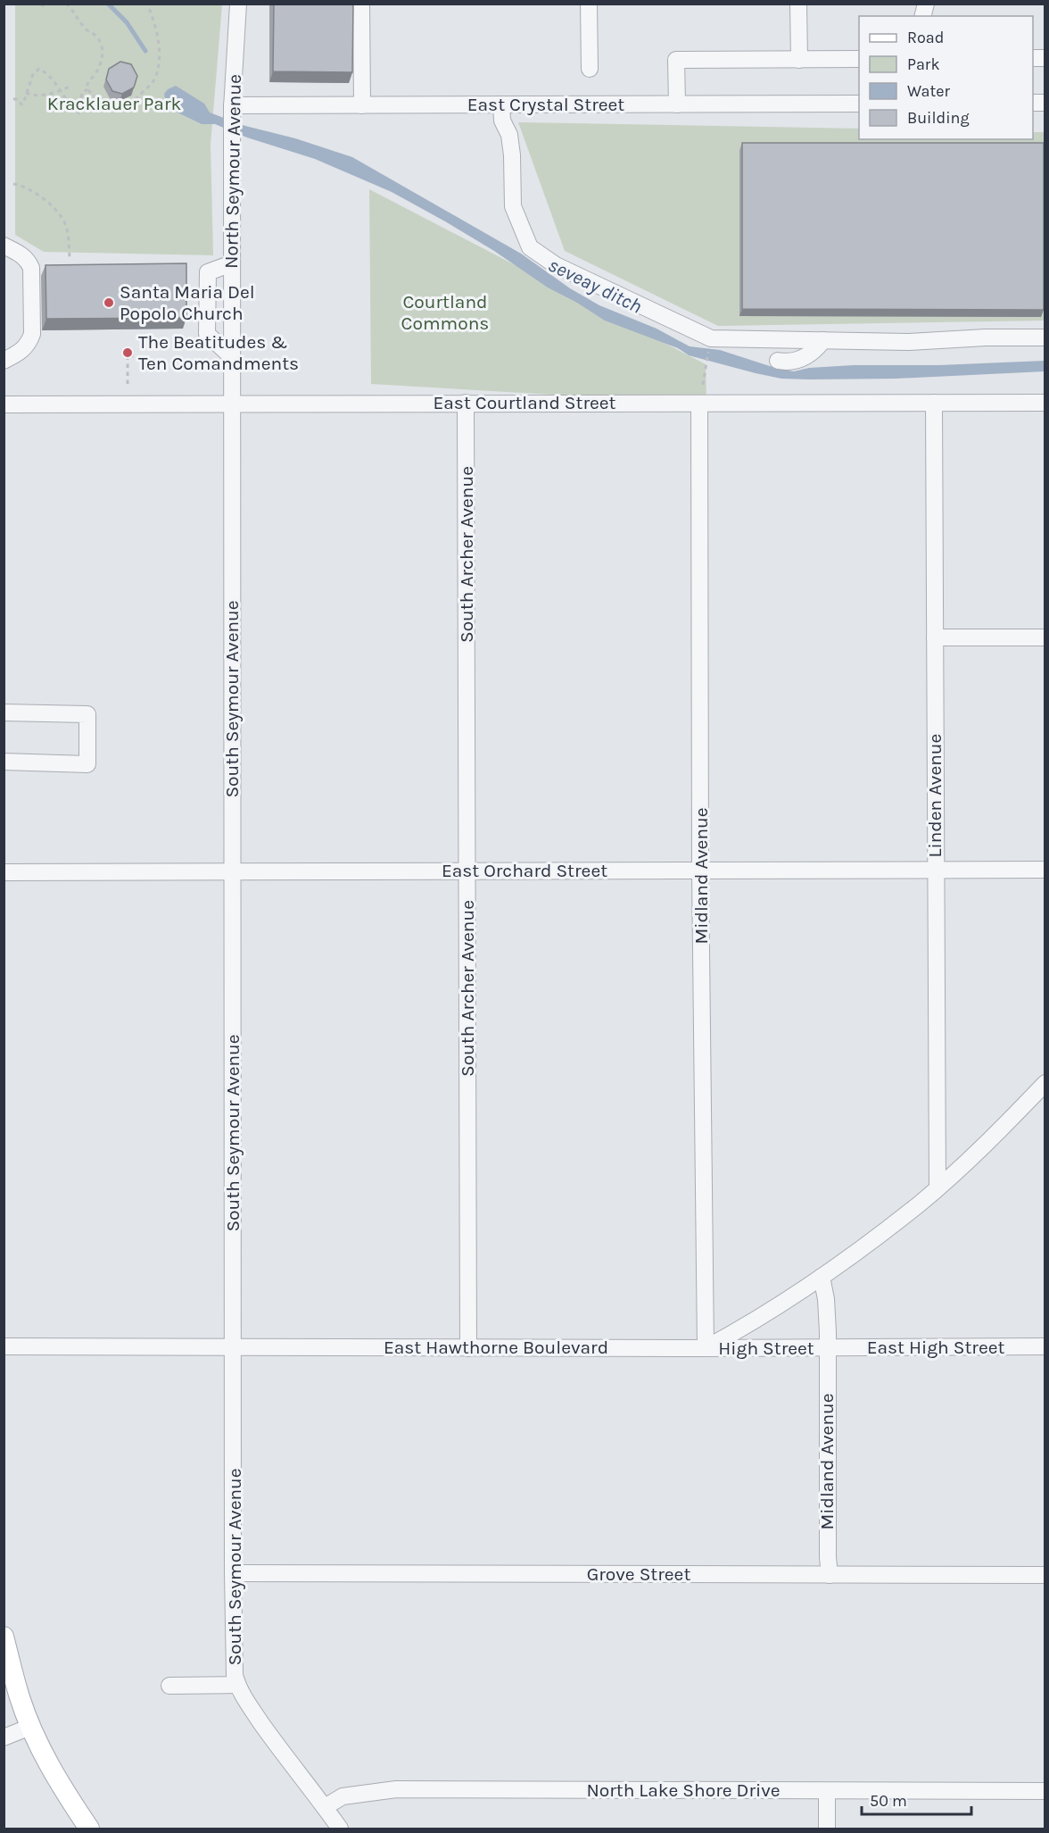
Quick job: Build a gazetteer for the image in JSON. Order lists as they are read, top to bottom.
{
  "streets": {
    "street": [
      "East Crystal Street",
      "North Seymour Avenue",
      "East Courtland Street",
      "South Archer Avenue",
      "South Seymour Avenue",
      "Linden Avenue",
      "East Orchard Street",
      "Midland Avenue",
      "East Hawthorne Boulevard",
      "East High Street",
      "High Street",
      "Grove Street",
      "North Lake Shore Drive"
    ]
  },
  "crossings": [
    ["East Crystal Street", "North Seymour Avenue"],
    ["North Seymour Avenue", "East Courtland Street"],
    ["North Seymour Avenue", "South Seymour Avenue"],
    ["East Courtland Street", "South Archer Avenue"],
    ["East Courtland Street", "South Seymour Avenue"],
    ["East Courtland Street", "Linden Avenue"],
    ["East Courtland Street", "Midland Avenue"],
    ["South Archer Avenue", "East Orchard Street"],
    ["South Archer Avenue", "East Hawthorne Boulevard"],
    ["South Seymour Avenue", "East Orchard Street"],
    ["South Seymour Avenue", "East Hawthorne Boulevard"],
    ["South Seymour Avenue", "Grove Street"],
    ["South Seymour Avenue", "North Lake Shore Drive"],
    ["Linden Avenue", "East Orchard Street"],
    ["Linden Avenue", "East Hawthorne Boulevard"],
    ["East Orchard Street", "Midland Avenue"],
    ["Midland Avenue", "East Hawthorne Boulevard"],
    ["Midland Avenue", "East High Street"],
    ["Midland Avenue", "High Street"],
    ["Midland Avenue", "Grove Street"],
    ["East Hawthorne Boulevard", "High Street"],
    ["East High Street", "High Street"]
  ],
  "water": ["seveay ditch"],
  "parks": ["Kracklauer Park", "Courtland Commons"],
  "places": ["Santa Maria Del Popolo Church", "The Beatitudes & Ten Comandments"],
  "legend": [
    "Road",
    "Park",
    "Water",
    "Building"
  ],
  "scale_bar": "50 m"
}
